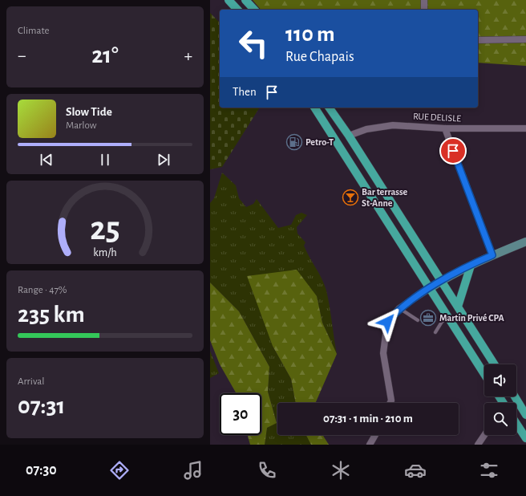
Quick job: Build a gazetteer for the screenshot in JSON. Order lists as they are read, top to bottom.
{
  "streets": {
    "street": ["RUE DELISLE"]
  },
  "places": {
    "fuel station": ["Petro-T"],
    "bar": ["Bar terrasse St-Anne"],
    "office": ["Martin Privé CPA"]
  },
  "page": {
    "tile": [
      "Climate",
      ["Range · 47%", "235 km"],
      ["Arrival", "07:31"]
    ],
    "turn": ["110 m", "Rue Chapais"],
    "heat": ["−", "21°", "+"],
    "then": "Then",
    "song": ["Slow Tide", "Marlow"],
    "limit": "30",
    "trip": "07:31 · 1 min · 210 m",
    "tabs": "07:30",
    "gauge": ["25", "km/h"]
  }
}
